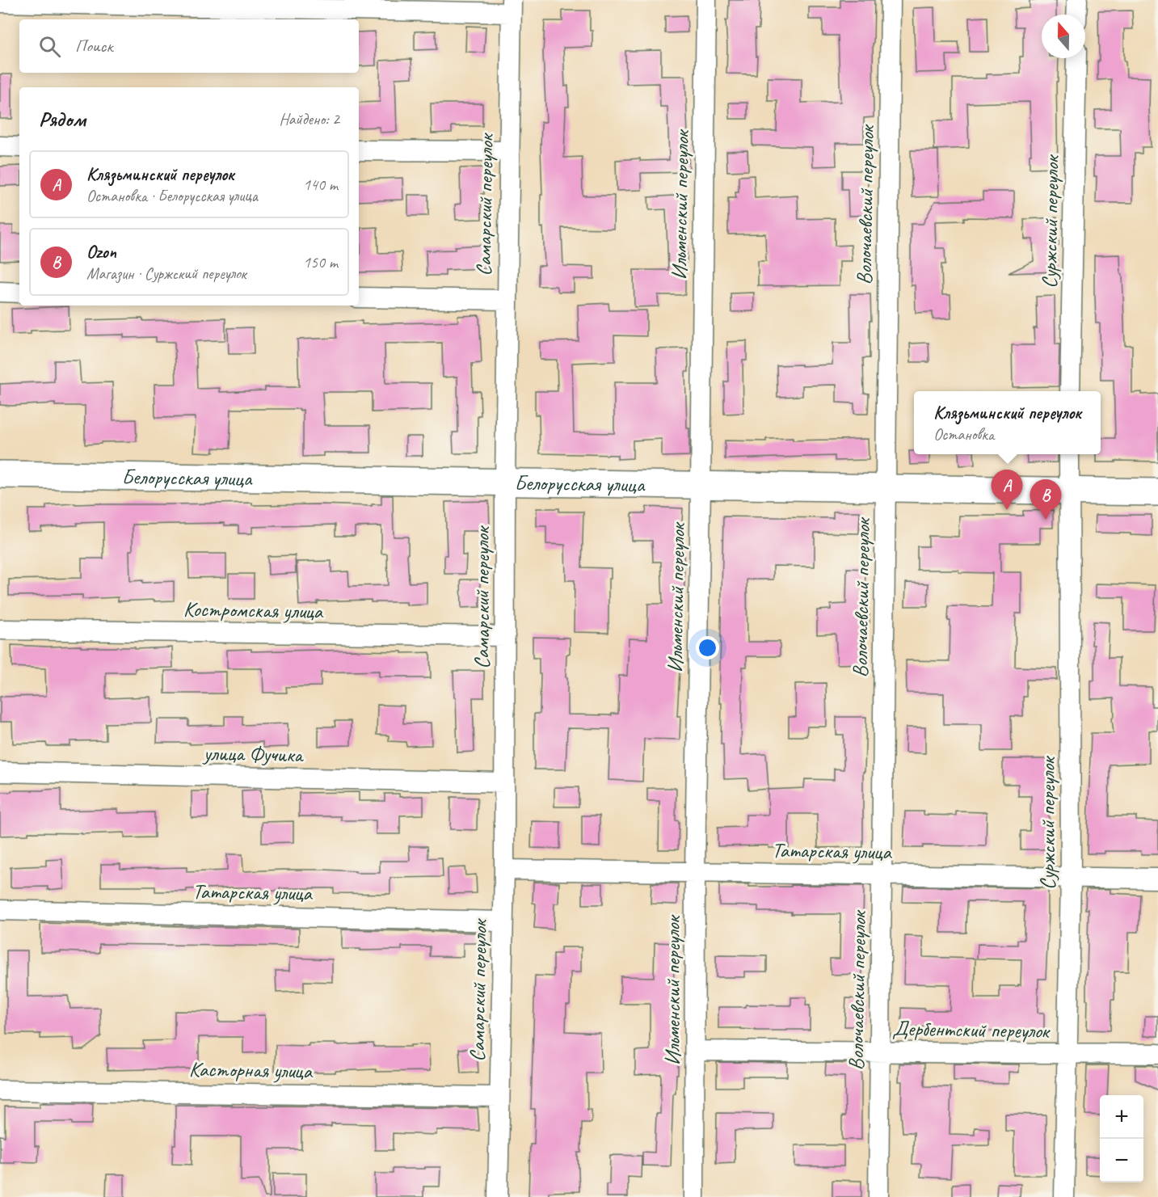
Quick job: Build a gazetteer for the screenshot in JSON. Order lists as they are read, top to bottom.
{
  "streets": {
    "main road": ["Белорусская улица"],
    "street": [
      "Самарский переулок",
      "Ильменский переулок",
      "Волочаевский переулок",
      "Суржский переулок",
      "Костромская улица",
      "улица Фучика",
      "Татарская улица",
      "Дербентский переулок",
      "Касторная улица"
    ]
  },
  "crossings": [
    ["Самарский переулок", "Белорусская улица"],
    ["Самарский переулок", "Костромская улица"],
    ["Самарский переулок", "улица Фучика"],
    ["Самарский переулок", "Татарская улица"],
    ["Самарский переулок", "Касторная улица"],
    ["Ильменский переулок", "Белорусская улица"],
    ["Ильменский переулок", "Татарская улица"],
    ["Ильменский переулок", "Дербентский переулок"],
    ["Волочаевский переулок", "Белорусская улица"],
    ["Волочаевский переулок", "Татарская улица"],
    ["Волочаевский переулок", "Дербентский переулок"],
    ["Суржский переулок", "Белорусская улица"],
    ["Суржский переулок", "Татарская улица"],
    ["Суржский переулок", "Дербентский переулок"]
  ],
  "north": "top",
  "page": {
    "search": "Поиск",
    "heading": ["Рядом", "Найдено: 2"],
    "list": [
      {
        "mark": "A",
        "name": "Клязьминский переулок",
        "note": "Остановка · Белорусская улица",
        "value": "140 m"
      },
      {
        "mark": "B",
        "name": "Ozon",
        "note": "Магазин · Суржский переулок",
        "value": "150 m"
      }
    ],
    "popup": ["Клязьминский переулок", "Остановка"],
    "pins": ["A", "B"],
    "map_buttons": ["+", "−"]
  }
}
